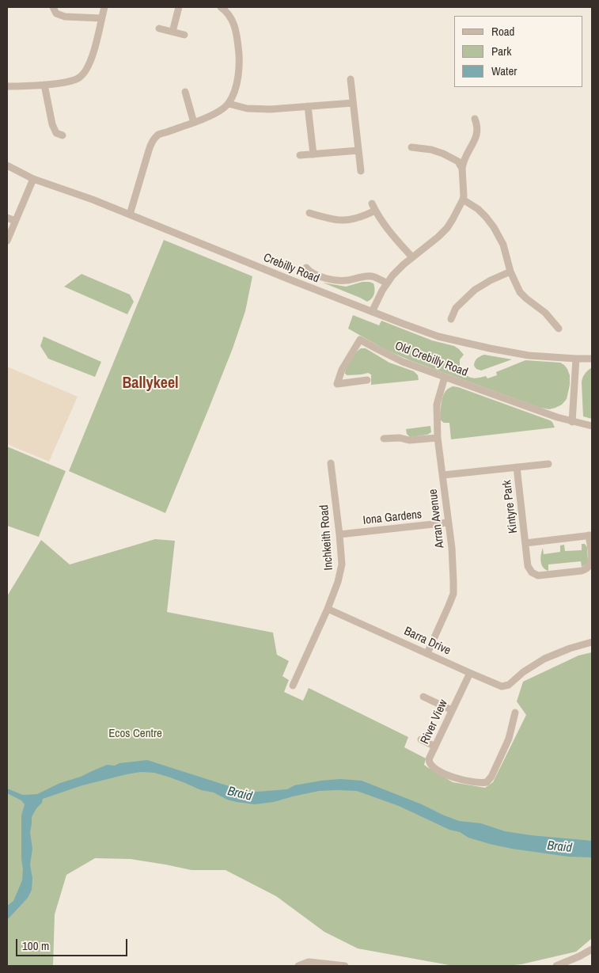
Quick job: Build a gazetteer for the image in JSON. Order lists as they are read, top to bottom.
{
  "streets": {
    "street": [
      "Crebilly Road",
      "Old Crebilly Road",
      "Kintyre Park",
      "Iona Gardens",
      "Arran Avenue",
      "Inchkeith Road",
      "Barra Drive",
      "River View"
    ]
  },
  "crossings": [
    ["Old Crebilly Road", "Arran Avenue"],
    ["Kintyre Park", "Arran Avenue"],
    ["Iona Gardens", "Arran Avenue"],
    ["Iona Gardens", "Inchkeith Road"],
    ["Arran Avenue", "Barra Drive"],
    ["Inchkeith Road", "Barra Drive"],
    ["Barra Drive", "River View"]
  ],
  "districts": ["Ballykeel"],
  "water": ["Braid"],
  "parks": ["Ecos Centre"],
  "legend": ["Road", "Park", "Water"],
  "scale_bar": "100 m"
}
